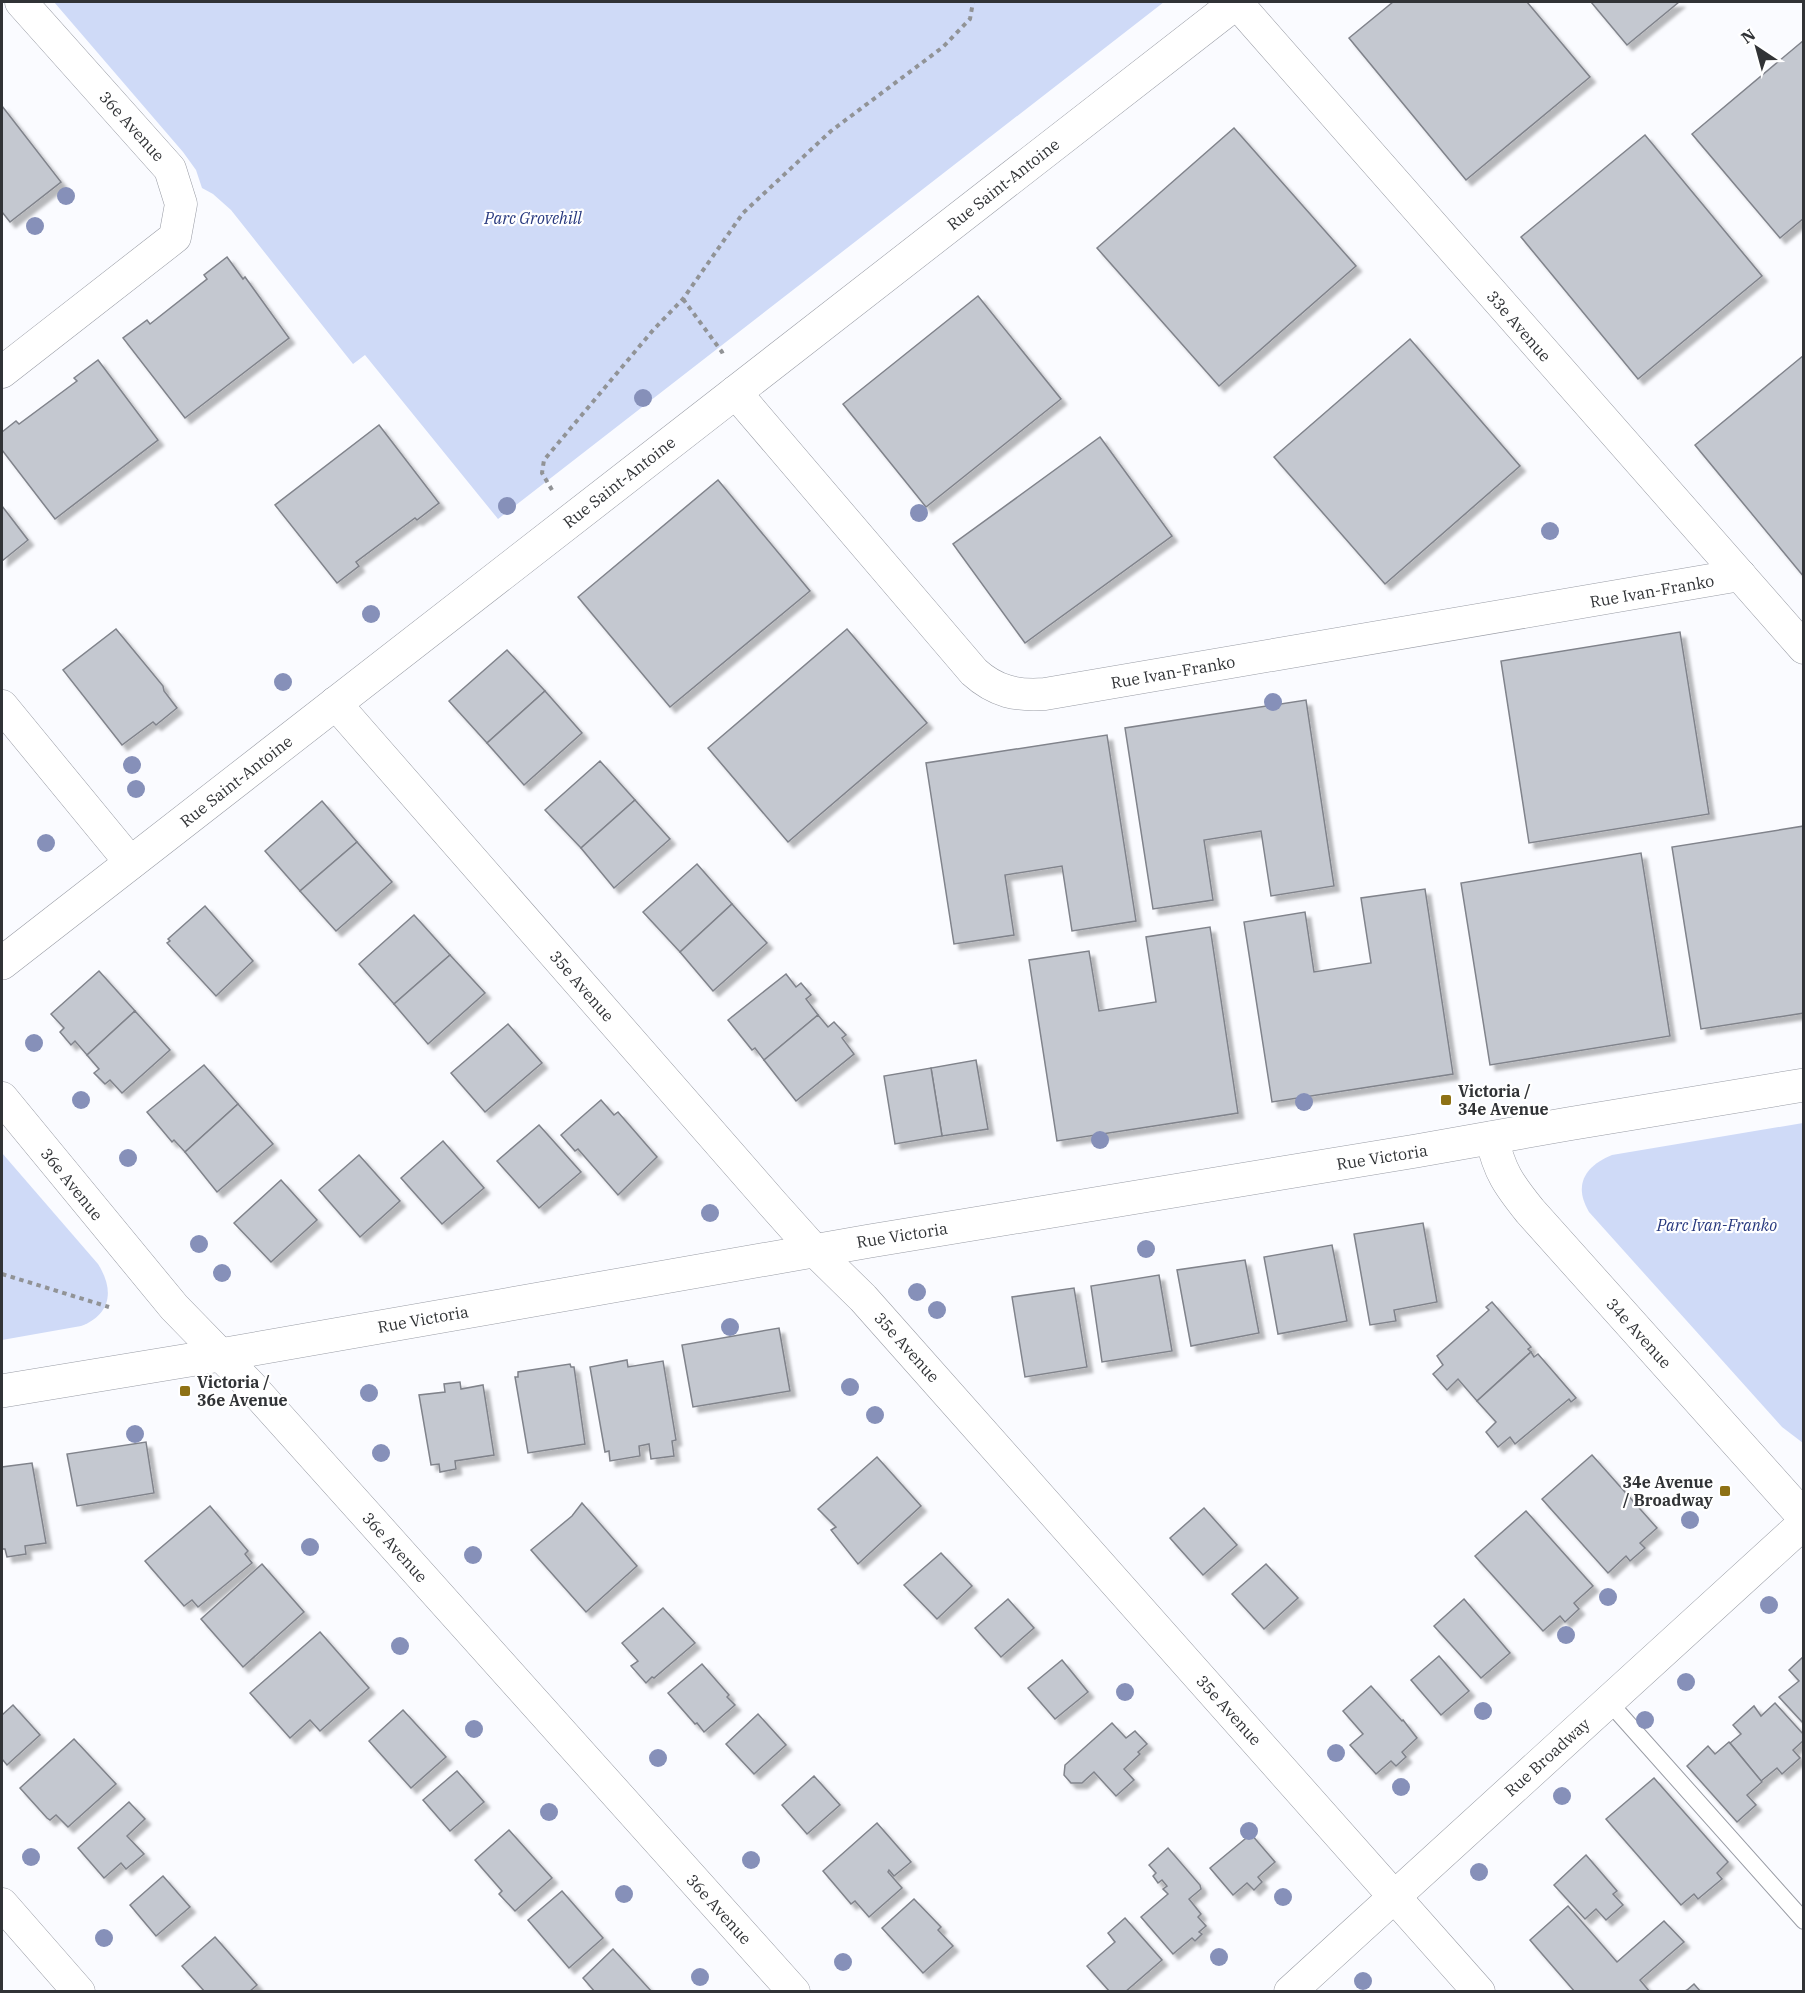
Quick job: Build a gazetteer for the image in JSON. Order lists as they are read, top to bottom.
{
  "streets": {
    "street": [
      "36e Avenue",
      "Rue Saint-Antoine",
      "33e Avenue",
      "Rue Ivan-Franko",
      "35e Avenue",
      "Rue Victoria",
      "34e Avenue",
      "Rue Broadway"
    ]
  },
  "crossings": [
    ["36e Avenue", "Rue Victoria"],
    ["Rue Saint-Antoine", "33e Avenue"],
    ["Rue Saint-Antoine", "Rue Ivan-Franko"],
    ["Rue Saint-Antoine", "35e Avenue"],
    ["33e Avenue", "Rue Ivan-Franko"],
    ["35e Avenue", "Rue Victoria"],
    ["35e Avenue", "Rue Broadway"],
    ["Rue Victoria", "34e Avenue"]
  ],
  "parks": ["Parc Grovehill", "Parc Ivan-Franko"],
  "places": {
    "transit": ["Victoria / 34e Avenue", "Victoria / 36e Avenue", "34e Avenue / Broadway"]
  },
  "north": "top left"
}
